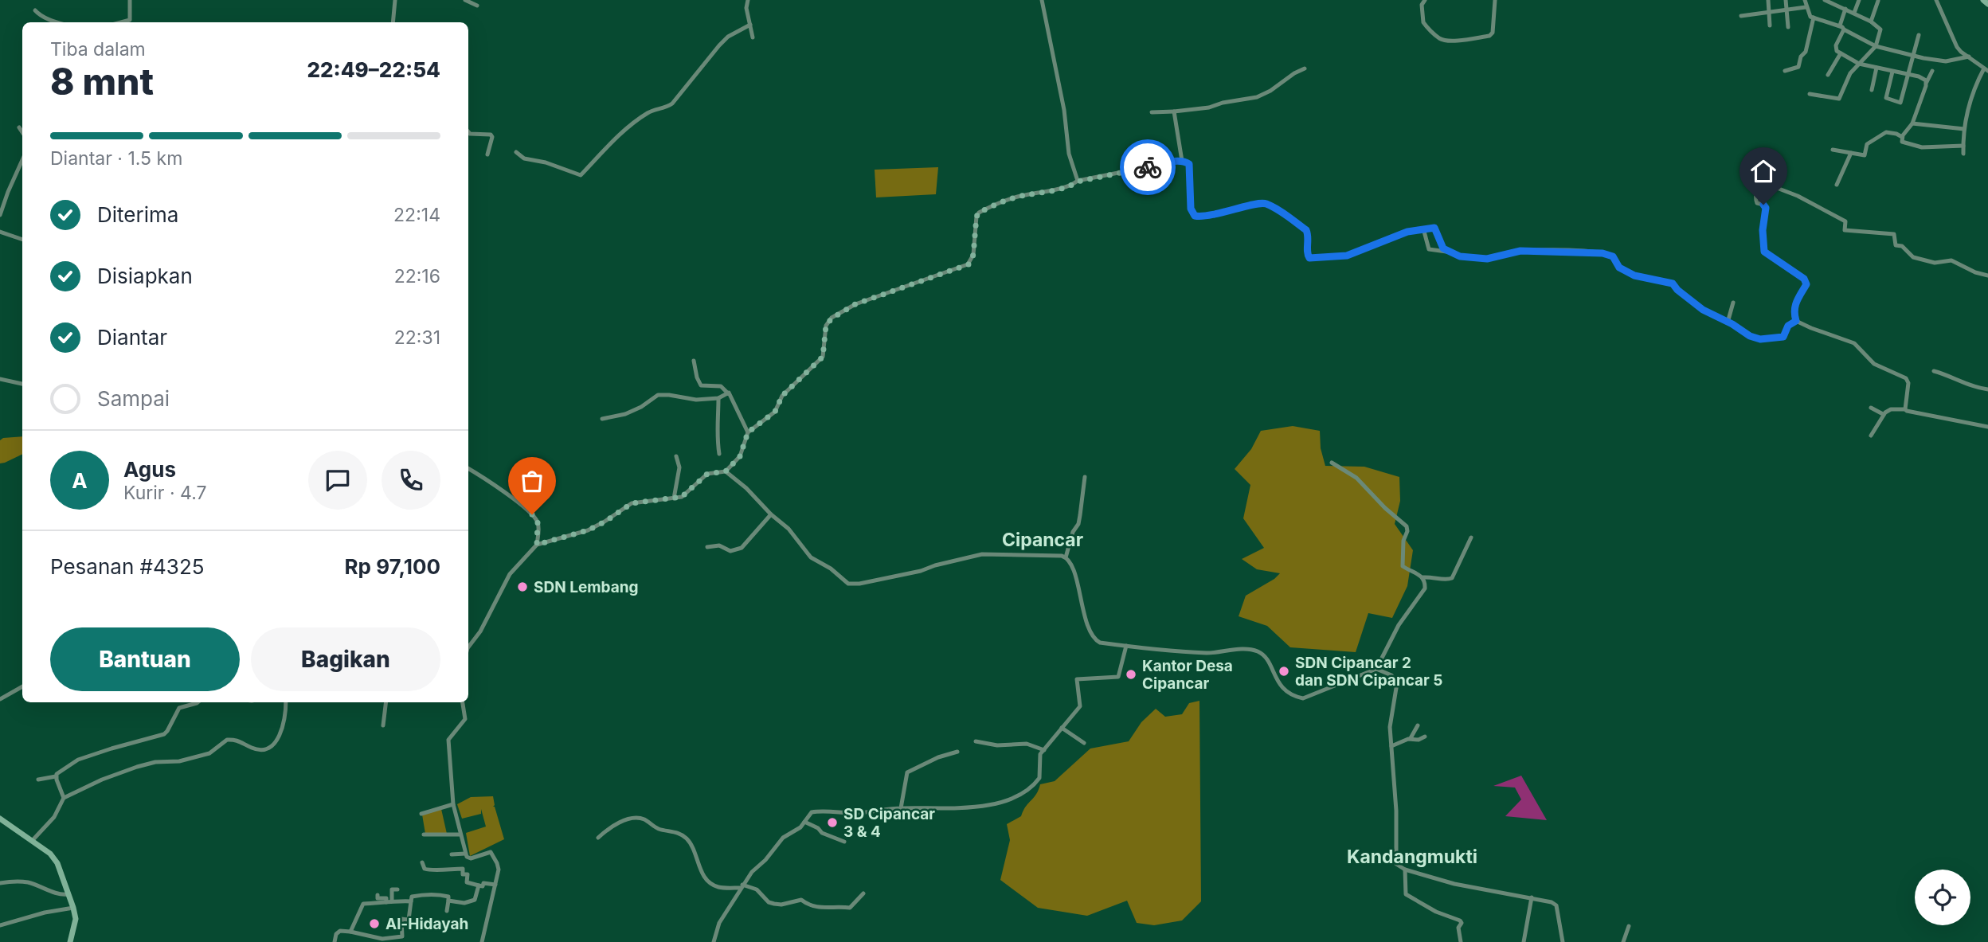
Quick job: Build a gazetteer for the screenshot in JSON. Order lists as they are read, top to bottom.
{
  "districts": ["Cipancar", "Kandangmukti"],
  "places": [
    "SDN Lembang",
    "SDN Cipancar 2 dan SDN Cipancar 5",
    "Kantor Desa Cipancar",
    "SD Cipancar 3 & 4",
    "Al-Hidayah"
  ],
  "page": {
    "heading": ["8 mnt", "Tiba dalam", "22:49–22:54"],
    "panel": [
      "Agus",
      "Kurir · 4.7",
      "Pesanan #4325",
      "Rp 97,100"
    ],
    "bar": "Diantar · 1.5 km",
    "list": [
      ["Diterima", "22:14"],
      ["Disiapkan", "22:16"],
      ["Diantar", "22:31"],
      "Sampai"
    ],
    "round": "A",
    "buttons": ["Bantuan", "Bagikan"]
  }
}
